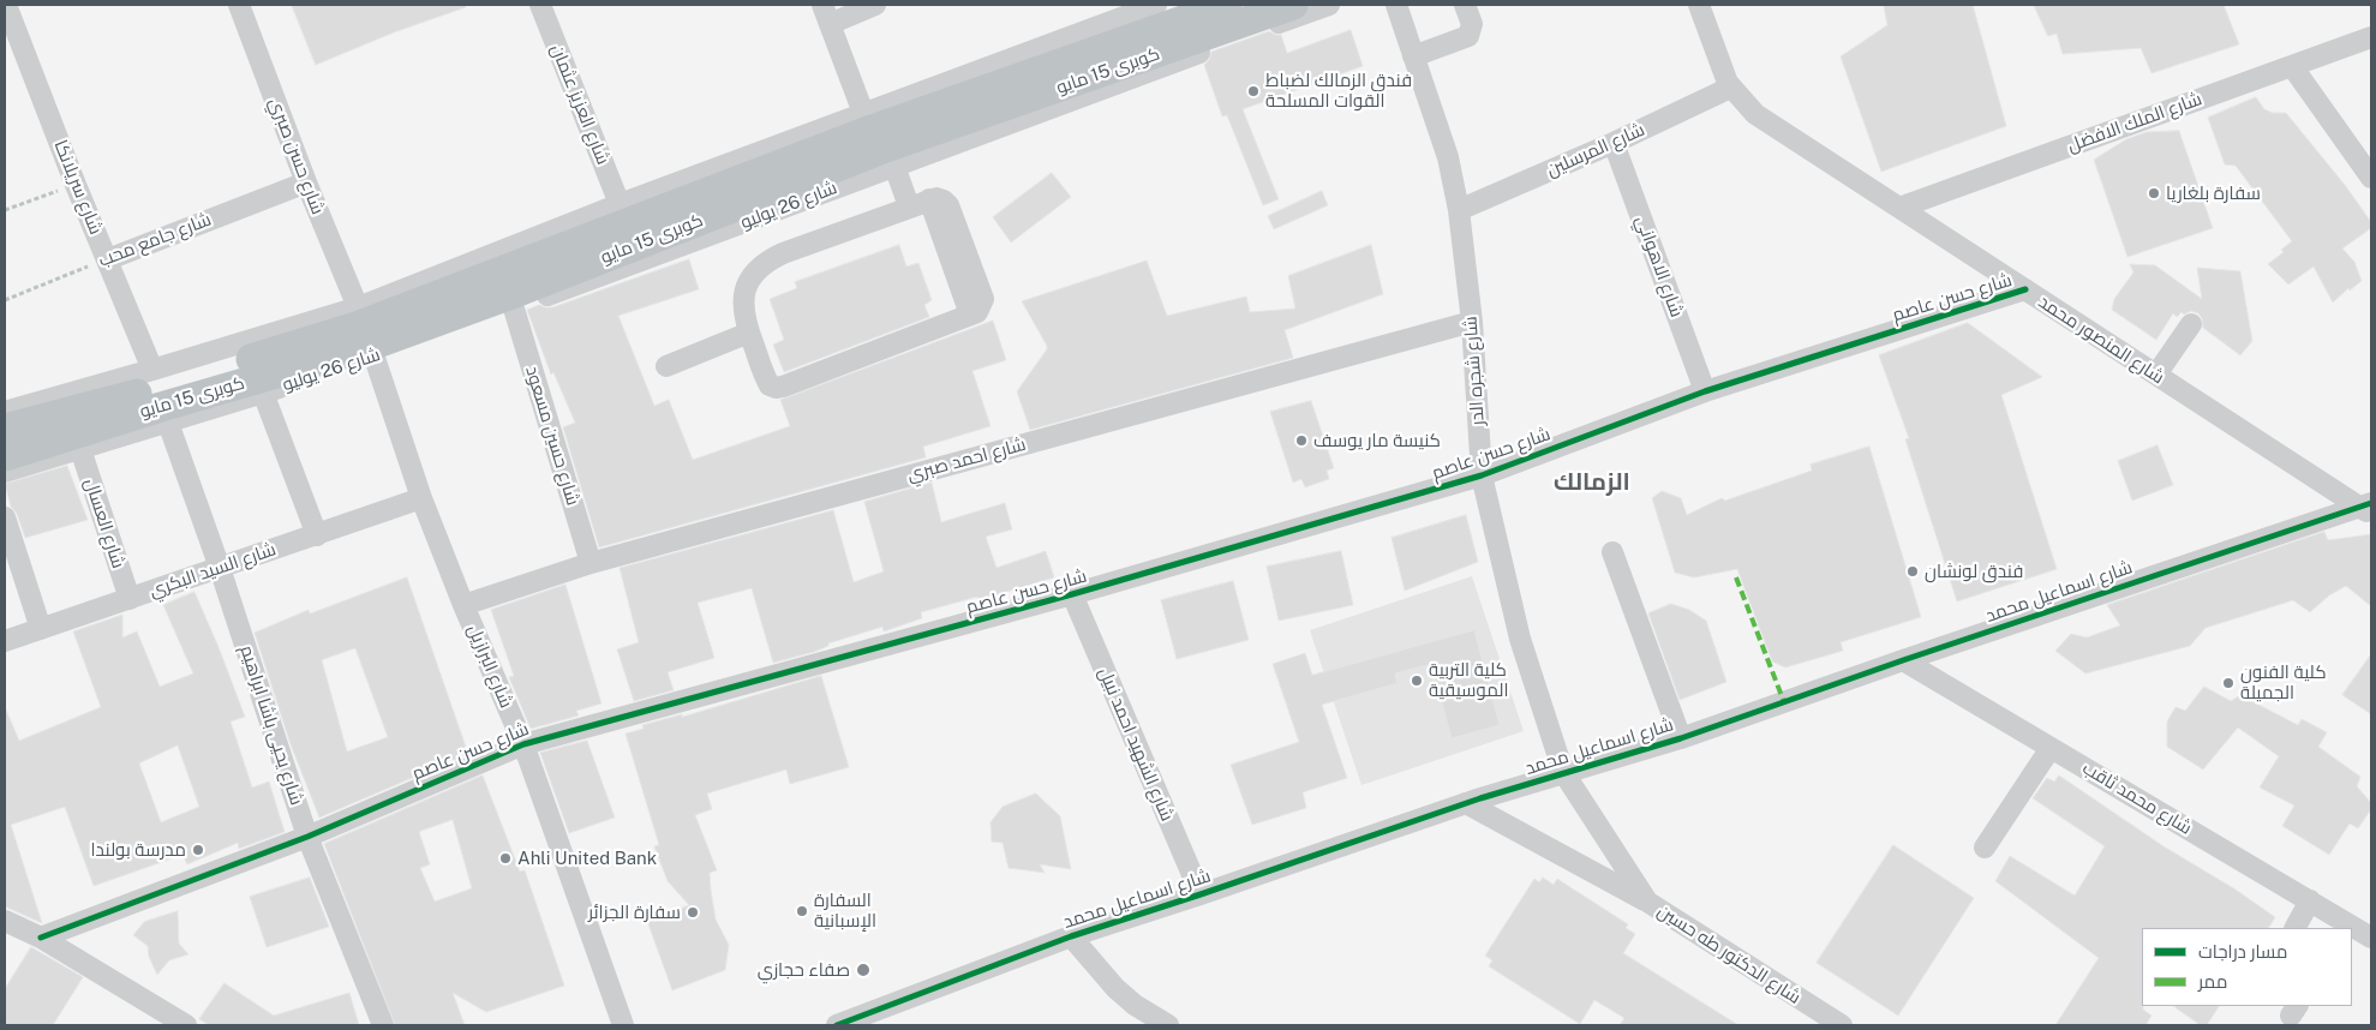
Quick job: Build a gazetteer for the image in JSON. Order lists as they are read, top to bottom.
{
  "streets": {
    "highway": ["كوبرى 15 مايو"],
    "street": [
      "شارع العزيز عثمان",
      "شارع الملك الافضل",
      "شارع المرسلين",
      "شارع حسن صبري",
      "شارع سريلانكا",
      "شارع 26 يوليو",
      "شارع جامع محب",
      "شارع الاهواني",
      "شارع حسن عاصم",
      "شارع المنصور محمد",
      "شارع شجره الدر",
      "شارع حسين مسعود",
      "شارع احمد صبري",
      "شارع العسال",
      "شارع السيد البكري",
      "شارع اسماعيل محمد",
      "شارع البرازيل",
      "شارع يحيى باشا ابراهيم",
      "شارع الشهيد احمد نبيل",
      "شارع محمد ثاقب",
      "شارع الدكتور طه حسين"
    ]
  },
  "crossings": [
    ["شارع الملك الافضل", "شارع المنصور محمد"],
    ["شارع المرسلين", "شارع الاهواني"],
    ["شارع المرسلين", "شارع المنصور محمد"],
    ["شارع المرسلين", "شارع شجره الدر"],
    ["شارع حسن صبري", "شارع جامع محب"],
    ["شارع حسن صبري", "شارع البرازيل"],
    ["شارع سريلانكا", "شارع جامع محب"],
    ["شارع 26 يوليو", "شارع حسين مسعود"],
    ["شارع 26 يوليو", "شارع العسال"],
    ["شارع 26 يوليو", "شارع البرازيل"],
    ["شارع 26 يوليو", "شارع يحيى باشا ابراهيم"],
    ["شارع الاهواني", "شارع حسن عاصم"],
    ["شارع حسن عاصم", "شارع المنصور محمد"],
    ["شارع حسن عاصم", "شارع شجره الدر"],
    ["شارع حسن عاصم", "شارع البرازيل"],
    ["شارع حسن عاصم", "شارع يحيى باشا ابراهيم"],
    ["شارع حسن عاصم", "شارع الشهيد احمد نبيل"],
    ["شارع المنصور محمد", "شارع اسماعيل محمد"],
    ["شارع شجره الدر", "شارع احمد صبري"],
    ["شارع شجره الدر", "شارع اسماعيل محمد"],
    ["شارع شجره الدر", "شارع الدكتور طه حسين"],
    ["شارع حسين مسعود", "شارع احمد صبري"],
    ["شارع احمد صبري", "شارع البرازيل"],
    ["شارع العسال", "شارع السيد البكري"],
    ["شارع السيد البكري", "شارع البرازيل"],
    ["شارع السيد البكري", "شارع يحيى باشا ابراهيم"],
    ["شارع اسماعيل محمد", "شارع الشهيد احمد نبيل"],
    ["شارع اسماعيل محمد", "شارع محمد ثاقب"],
    ["شارع اسماعيل محمد", "شارع الدكتور طه حسين"]
  ],
  "districts": ["الزمالك"],
  "places": [
    "فندق الزمالك لضباط القوات المسلحة",
    "سفارة بلغاريا",
    "كنيسة مار يوسف",
    "فندق لونشان",
    "كلية التربية الموسيقية",
    "كلية الفنون الجميلة",
    "مدرسة بولندا",
    "Ahli United Bank",
    "السفارة الإسبانية",
    "سفارة الجزائر",
    "صفاء حجازي"
  ],
  "legend": ["مسار دراجات", "ممر"]
}
